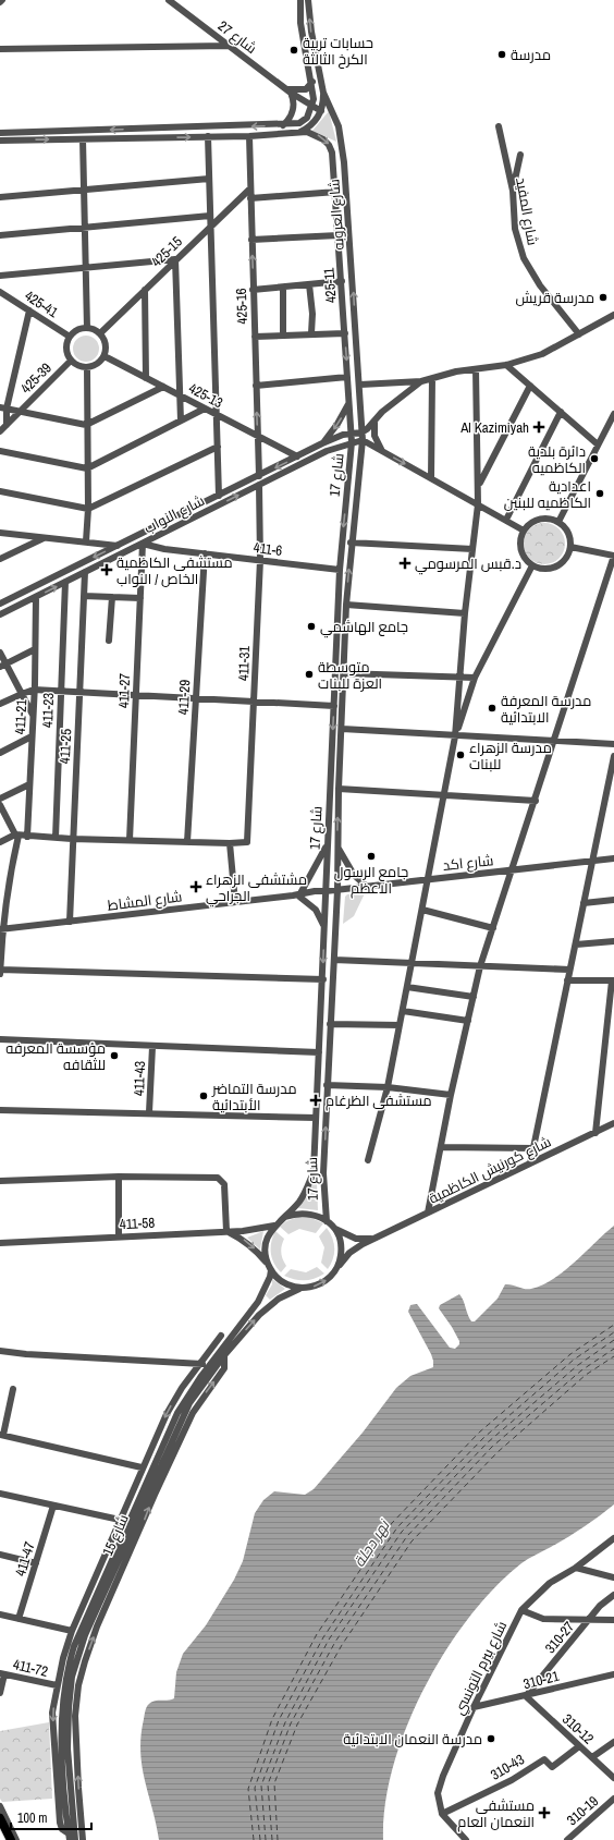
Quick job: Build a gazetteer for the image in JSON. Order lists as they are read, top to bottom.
{
  "streets": {
    "street": [
      "شارع 27",
      "شارع المفيد",
      "شارع العروبه",
      "425-15",
      "425-11",
      "425-41",
      "425-16",
      "425-39",
      "425-13",
      "شارع 17",
      "شارع النواب",
      "411-6",
      "411-31",
      "411-27",
      "411-29",
      "411-23",
      "411-21",
      "411-25",
      "شارع اكد",
      "شارع المشاط",
      "411-43",
      "شارع كورنيش الكاظمية",
      "411-58",
      "شارع 15",
      "411-47",
      "310-27",
      "411-72",
      "شارع بيرم التونسي",
      "310-21",
      "310-12",
      "310-43",
      "310-19"
    ]
  },
  "crossings": [
    ["شارع العروبه", "شارع 17"],
    ["شارع العروبه", "شارع النواب"],
    ["425-15", "425-41"],
    ["425-15", "425-16"],
    ["425-15", "425-39"],
    ["425-15", "425-13"],
    ["425-11", "425-16"],
    ["425-11", "شارع 17"],
    ["425-11", "شارع النواب"],
    ["425-41", "425-39"],
    ["425-41", "425-13"],
    ["425-16", "425-13"],
    ["425-16", "شارع النواب"],
    ["425-39", "425-13"],
    ["425-13", "شارع النواب"],
    ["شارع 17", "شارع النواب"],
    ["شارع 17", "411-6"],
    ["شارع 17", "شارع اكد"],
    ["شارع 17", "شارع المشاط"],
    ["شارع 17", "شارع كورنيش الكاظمية"],
    ["شارع 17", "411-58"],
    ["شارع 17", "شارع 15"],
    ["شارع النواب", "411-6"],
    ["شارع النواب", "411-31"],
    ["شارع النواب", "411-27"],
    ["شارع النواب", "411-23"],
    ["شارع النواب", "411-21"],
    ["شارع النواب", "411-25"],
    ["411-6", "411-31"],
    ["411-6", "411-27"],
    ["411-6", "411-29"],
    ["411-25", "شارع المشاط"],
    ["شارع اكد", "شارع المشاط"],
    ["شارع كورنيش الكاظمية", "411-58"],
    ["شارع كورنيش الكاظمية", "شارع 15"],
    ["411-58", "شارع 15"],
    ["310-27", "310-21"],
    ["310-27", "310-12"],
    ["شارع بيرم التونسي", "310-21"],
    ["شارع بيرم التونسي", "310-43"],
    ["310-21", "310-12"],
    ["310-12", "310-43"]
  ],
  "water": ["نهر دجلة"],
  "places": {
    "other": [
      "حسابات تربية الكرخ الثالثة",
      "مدرسة",
      "مدرسة قريش",
      "دائرة بلدية الكاظميه",
      "اعدادية الكاظميه للبنين",
      "جامع الهاشمي",
      "متوسطة العزة للبنات",
      "مدرسة المعرفة الابتدائية",
      "مدرسة الزهراء للبنات",
      "جامع الرسول الاعظم",
      "مؤسسة المعرفه للثقافه",
      "مدرسة التماضر الأبتدائية",
      "مدرسة النعمان الابتدائية"
    ],
    "health": [
      "Al Kazimiyah",
      "د.قبس المرسومي",
      "مستشفى الكاظمية الخاص / النواب",
      "مشتشفى الزهراء الجراحي",
      "مستشفى الظرغام",
      "مستشفى النعمان العام"
    ]
  },
  "scale_bar": "100 m"
}
